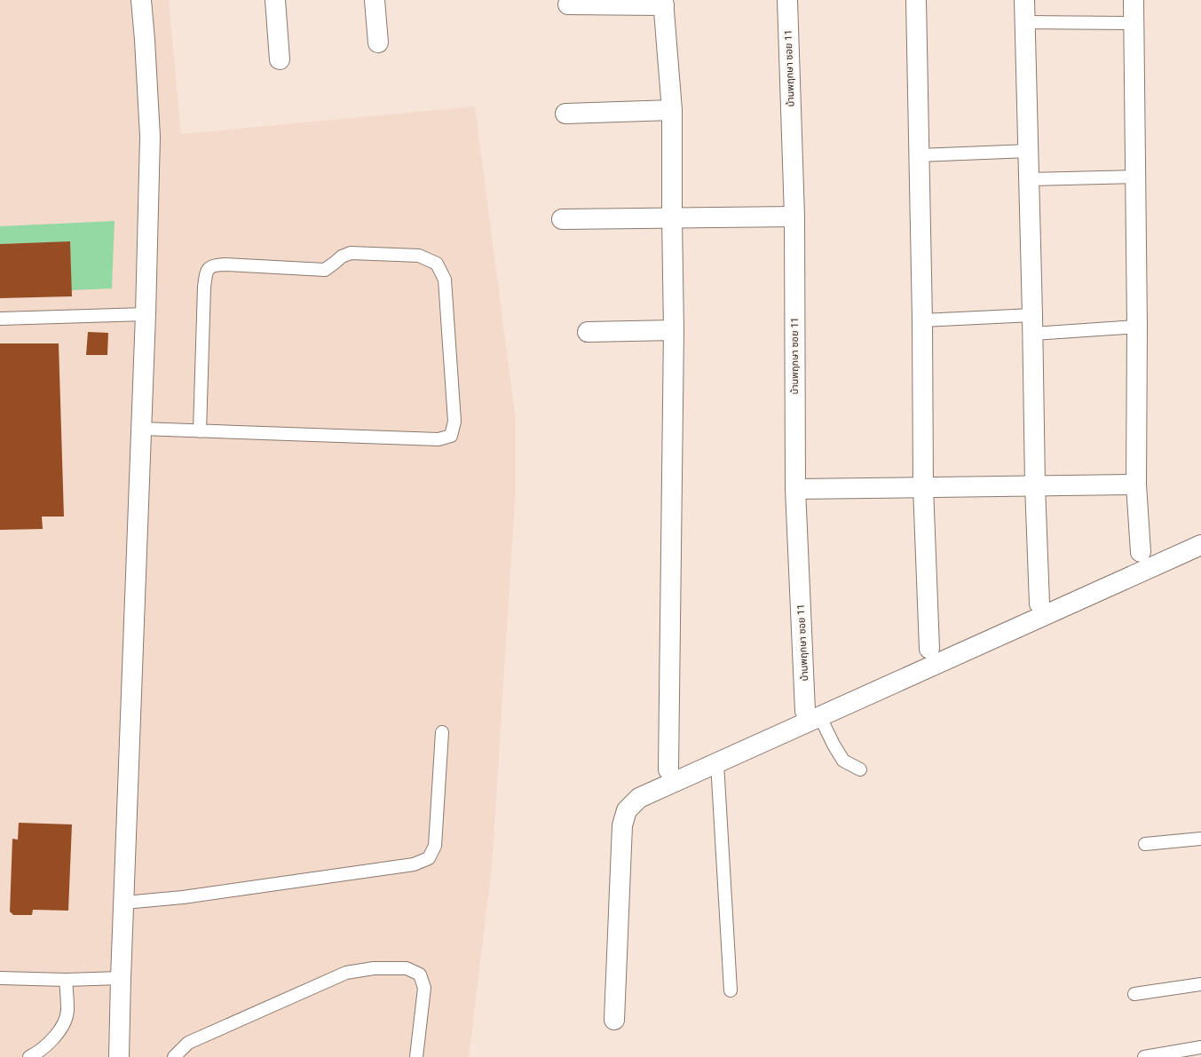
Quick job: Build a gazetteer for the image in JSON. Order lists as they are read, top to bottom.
{
  "streets": {
    "street": ["บ้านพฤกษา ซอย 11"]
  }
}
